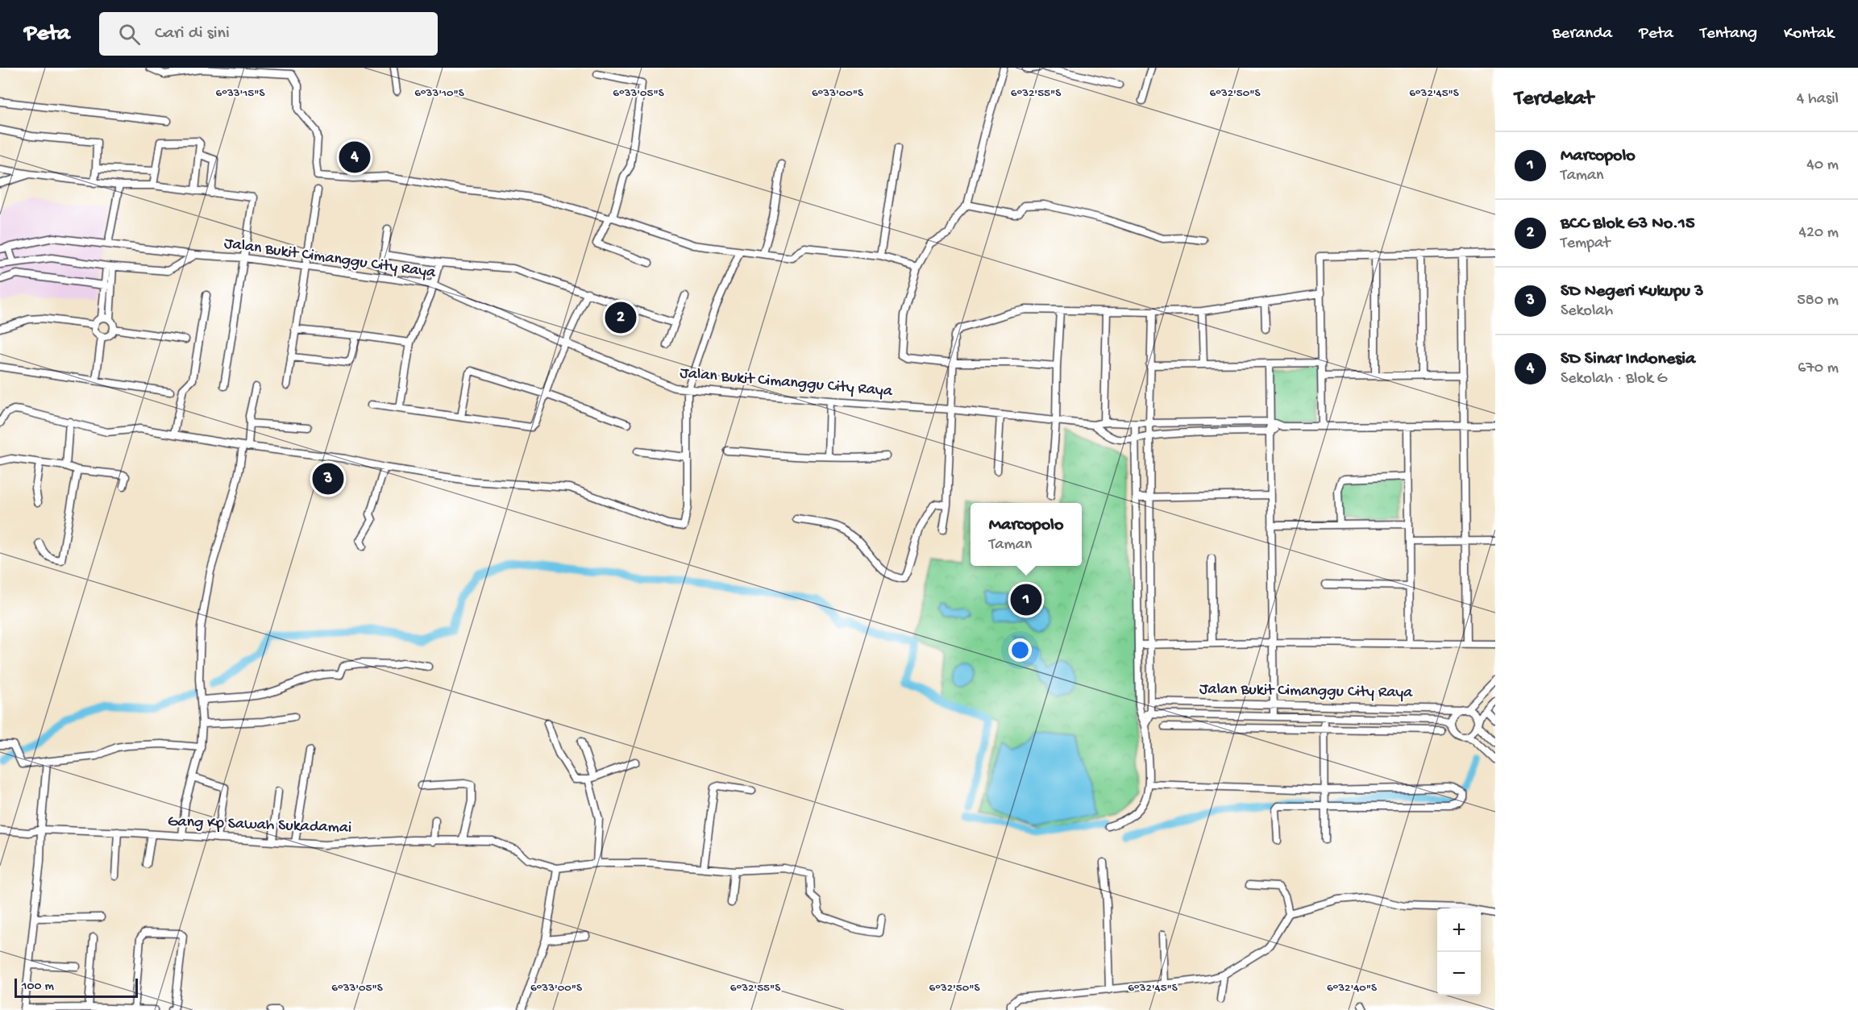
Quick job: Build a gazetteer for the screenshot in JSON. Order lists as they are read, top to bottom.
{
  "streets": {
    "street": ["Jalan Bukit Cimanggu City Raya", "Gang Kp Sawah Sukadamai"]
  },
  "scale_bar": "100 m",
  "page": {
    "header": "Peta",
    "search": "Cari di sini",
    "nav": [
      "Beranda",
      "Peta",
      "Tentang",
      "Kontak"
    ],
    "heading": ["Terdekat", "4 hasil"],
    "list": [
      {
        "mark": "1",
        "name": "Marcopolo",
        "note": "Taman",
        "value": "40 m"
      },
      {
        "mark": "2",
        "name": "BCC Blok G3 No.15",
        "note": "Tempat",
        "value": "420 m"
      },
      {
        "mark": "3",
        "name": "SD Negeri Kukupu 3",
        "note": "Sekolah",
        "value": "580 m"
      },
      {
        "mark": "4",
        "name": "SD Sinar Indonesia",
        "note": "Sekolah · Blok G",
        "value": "670 m"
      }
    ],
    "pins": [
      "4",
      "2",
      "3",
      "1"
    ],
    "popup": ["Marcopolo", "Taman"],
    "map_buttons": ["+", "−"],
    "scale": "100 m"
  },
  "coordinates": [
    "6°33'15\"S",
    "6°33'10\"S",
    "6°33'05\"S",
    "6°33'00\"S",
    "6°32'55\"S",
    "6°32'50\"S",
    "6°32'45\"S",
    "6°32'40\"S"
  ]
}
